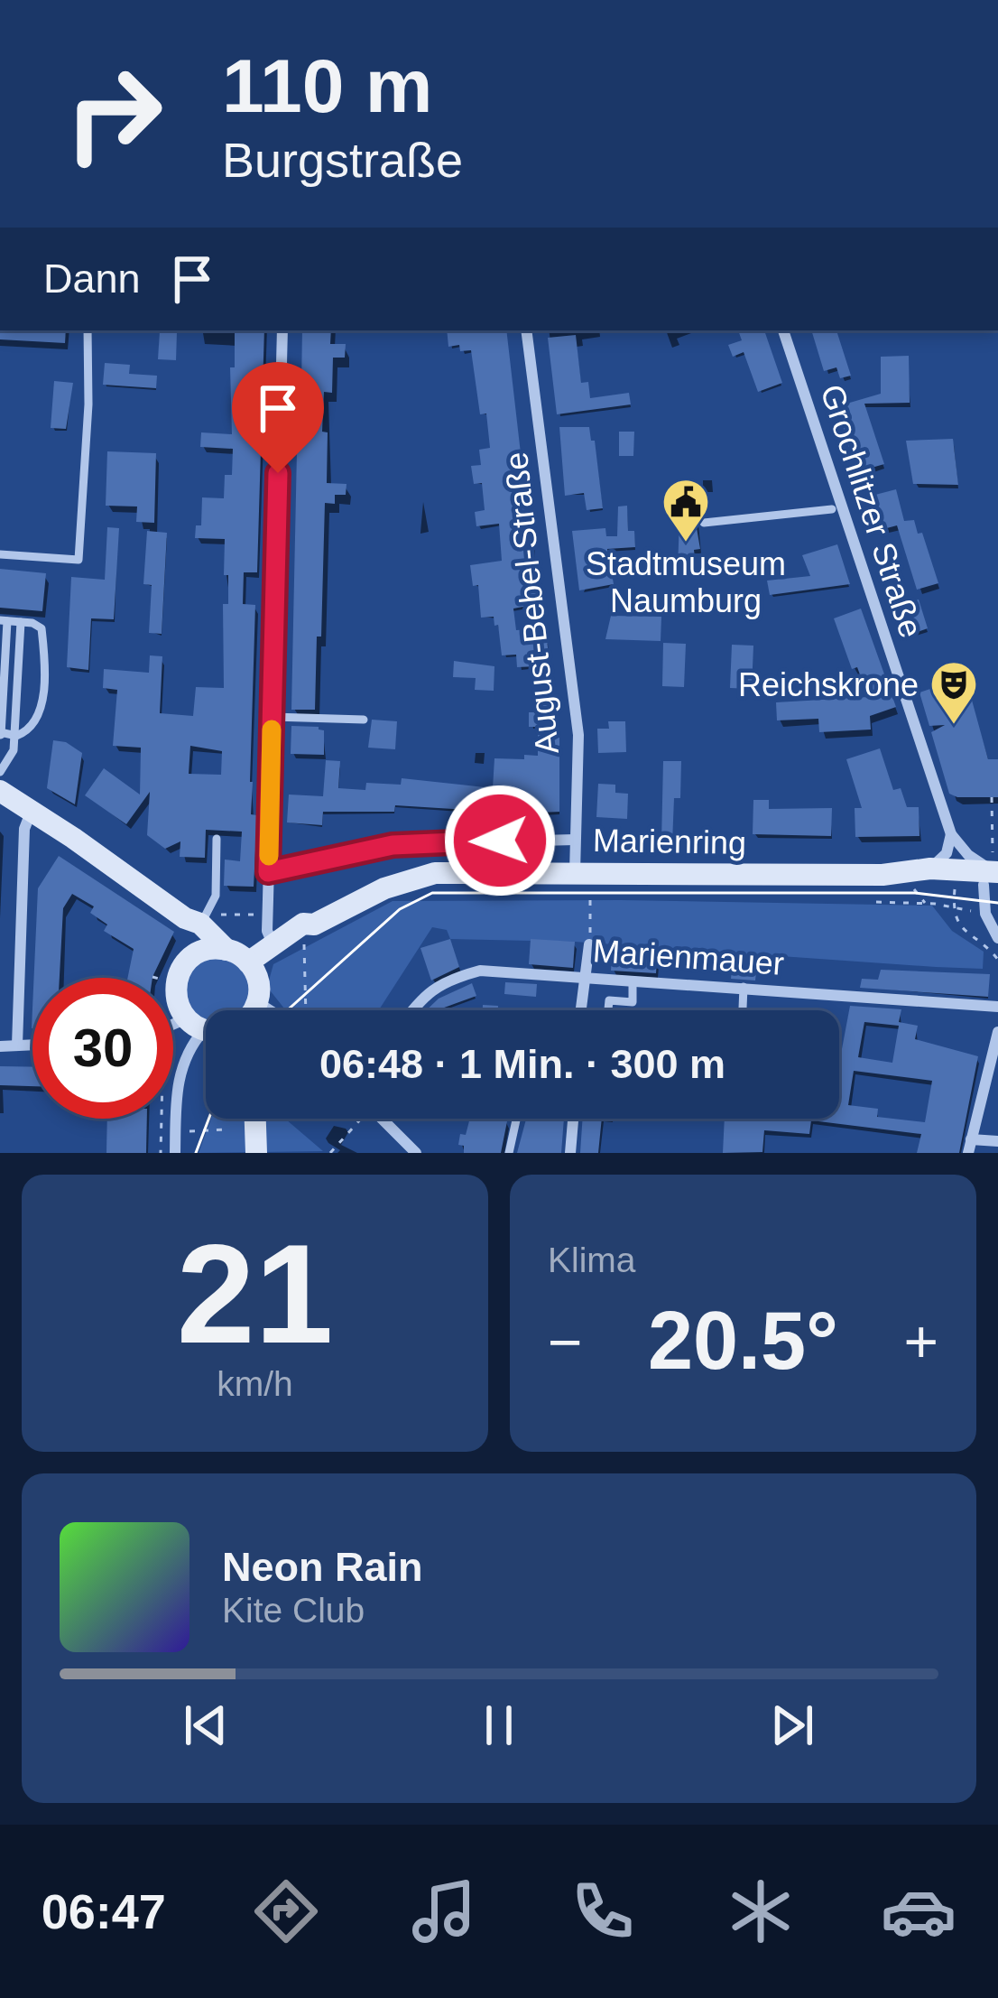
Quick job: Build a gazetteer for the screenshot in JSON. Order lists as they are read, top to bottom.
{
  "streets": {
    "main road": ["Marienring"],
    "street": ["Grochlitzer Straße", "August-Bebel-Straße", "Marienmauer"]
  },
  "crossings": [
    ["August-Bebel-Straße", "Marienring"]
  ],
  "places": {
    "public building": ["Stadtmuseum Naumburg"],
    "theatre": ["Reichskrone"]
  },
  "page": {
    "turn": ["110 m", "Burgstraße"],
    "then": "Dann",
    "limit": "30",
    "trip": "06:48 · 1 Min. · 300 m",
    "tile": [
      ["21", "km/h"],
      "Klima"
    ],
    "heat": ["−", "20.5°", "+"],
    "song": ["Neon Rain", "Kite Club"],
    "tabs": "06:47"
  }
}
